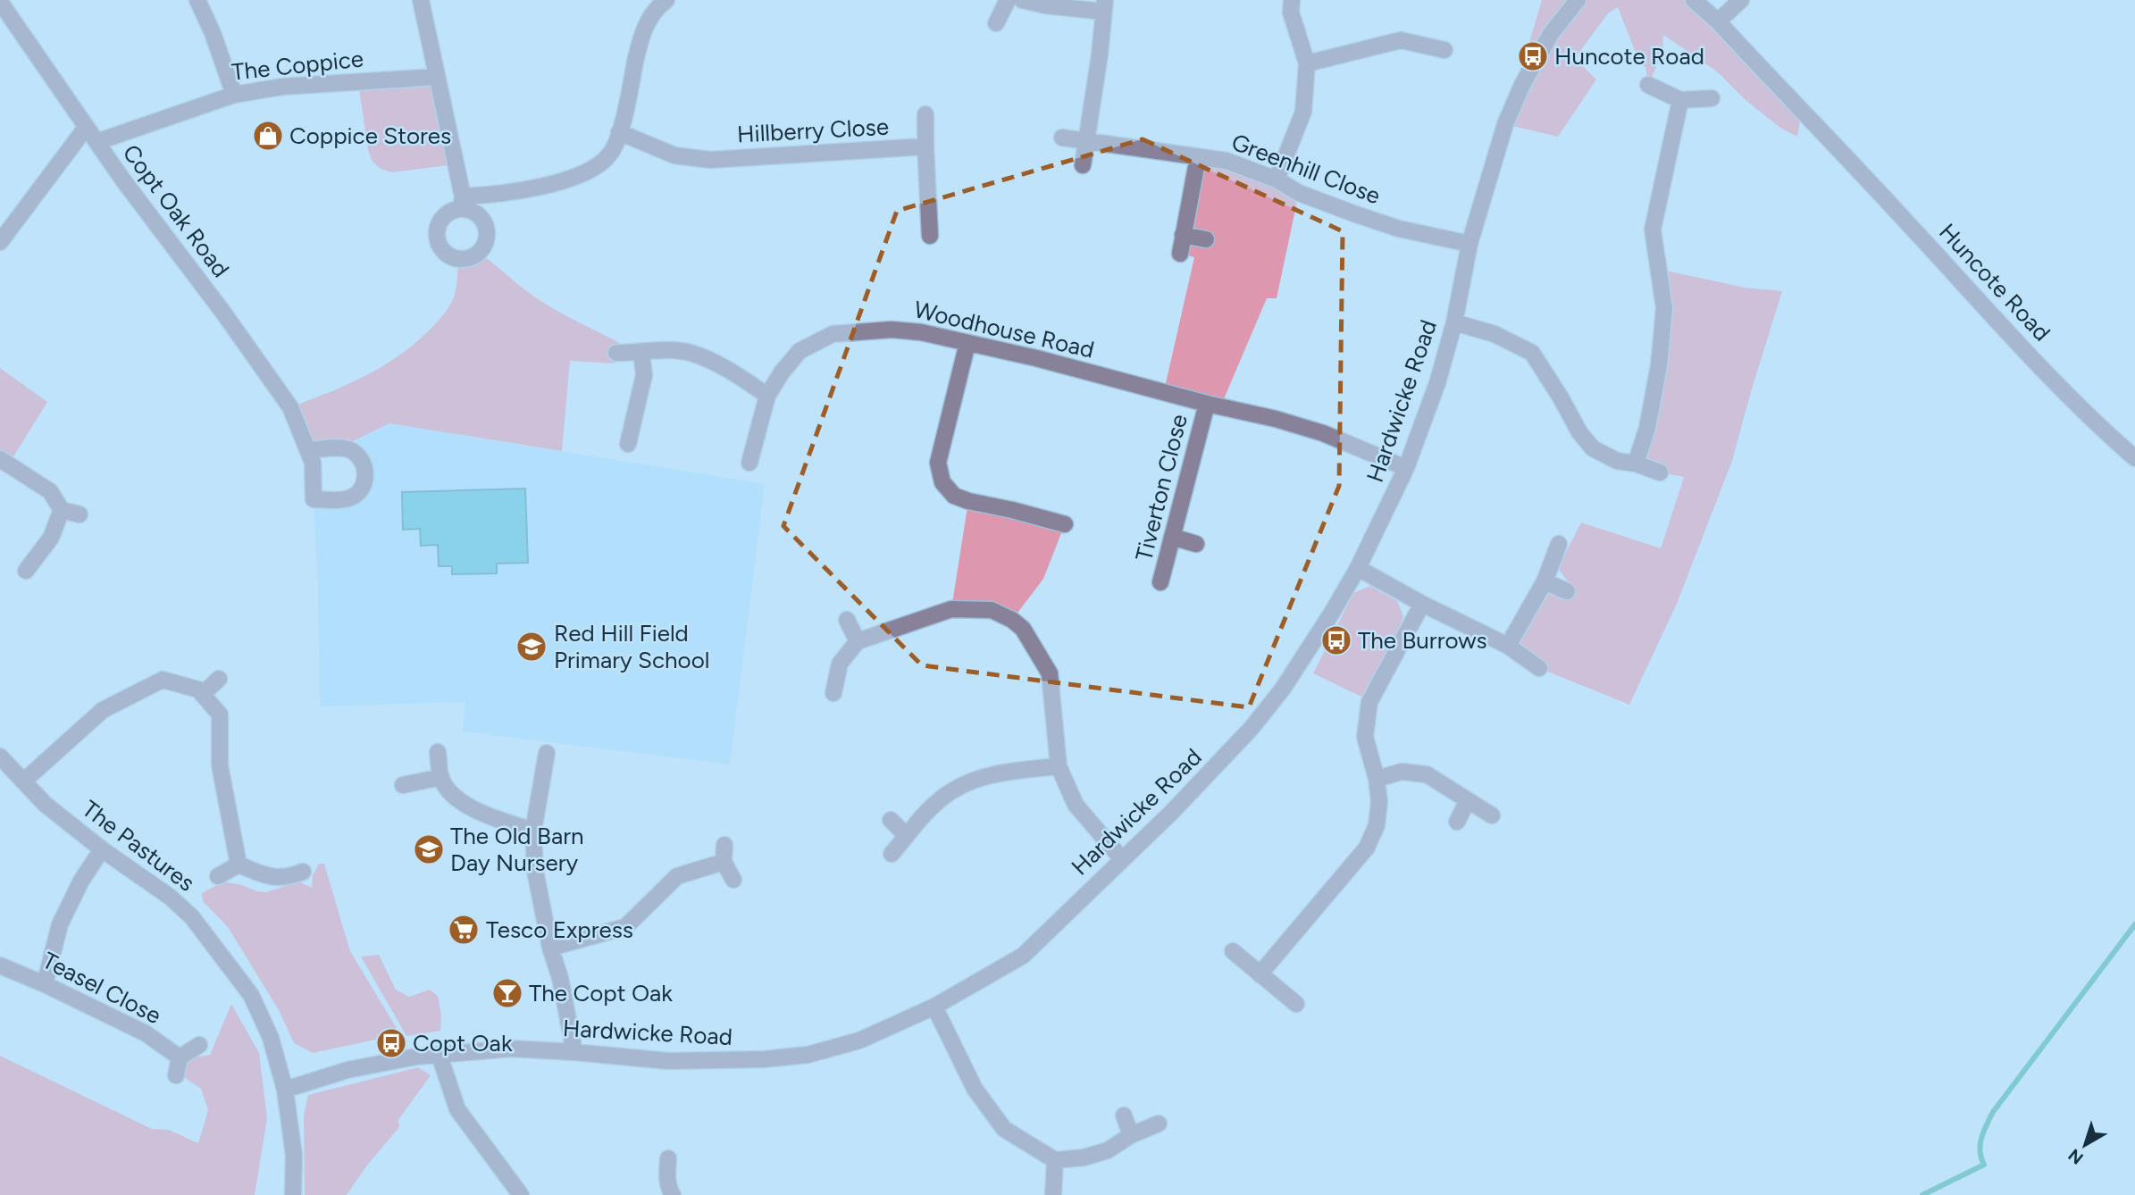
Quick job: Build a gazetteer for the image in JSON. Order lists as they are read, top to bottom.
{
  "streets": {
    "street": [
      "The Coppice",
      "Hillberry Close",
      "Greenhill Close",
      "Copt Oak Road",
      "Huncote Road",
      "Woodhouse Road",
      "Hardwicke Road",
      "Tiverton Close",
      "The Pastures",
      "Teasel Close"
    ]
  },
  "crossings": [
    ["The Coppice", "Copt Oak Road"],
    ["Greenhill Close", "Hardwicke Road"],
    ["Woodhouse Road", "Hardwicke Road"],
    ["Woodhouse Road", "Tiverton Close"],
    ["Hardwicke Road", "The Pastures"]
  ],
  "places": {
    "bus stop": ["Huncote Road", "The Burrows", "Copt Oak"],
    "shop": ["Coppice Stores"],
    "school or university": ["Red Hill Field Primary School", "The Old Barn Day Nursery"],
    "supermarket": ["Tesco Express"],
    "bar": ["The Copt Oak"]
  },
  "north": "bottom left"
}
